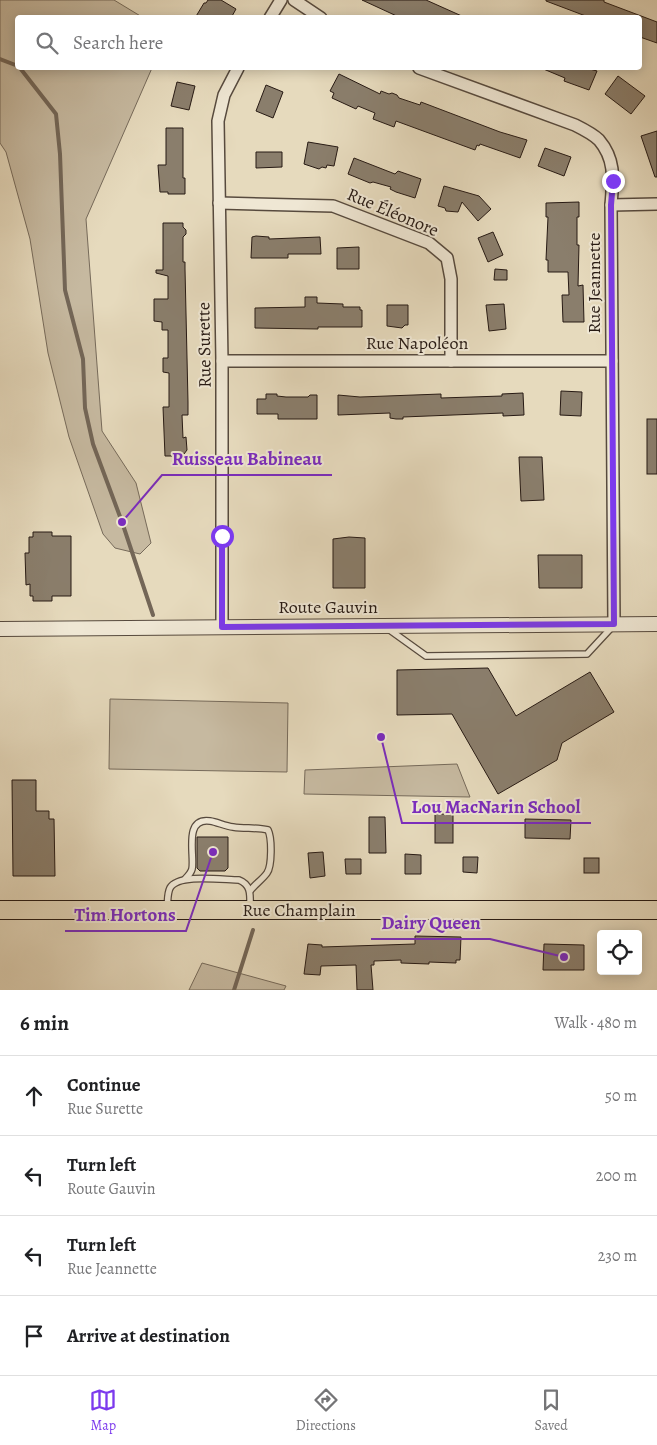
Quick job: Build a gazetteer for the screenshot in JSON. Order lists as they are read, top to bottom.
{
  "streets": {
    "main road": ["Rue Champlain"],
    "street": [
      "Rue Éléonore",
      "Rue Jeannette",
      "Rue Napoléon",
      "Rue Surette",
      "Route Gauvin"
    ]
  },
  "crossings": [
    ["Rue Éléonore", "Rue Napoléon"],
    ["Rue Éléonore", "Rue Surette"],
    ["Rue Jeannette", "Rue Napoléon"],
    ["Rue Jeannette", "Route Gauvin"],
    ["Rue Napoléon", "Rue Surette"],
    ["Rue Surette", "Route Gauvin"]
  ],
  "places": [
    "Ruisseau Babineau",
    "Lou MacNarin School",
    "Tim Hortons",
    "Dairy Queen"
  ],
  "page": {
    "search": "Search here",
    "heading": ["6 min", "Walk · 480 m"],
    "list": [
      ["Continue", "Rue Surette", "50 m"],
      ["Turn left", "Route Gauvin", "200 m"],
      ["Turn left", "Rue Jeannette", "230 m"],
      "Arrive at destination"
    ],
    "nav": ["Map", "Directions", "Saved"]
  }
}
